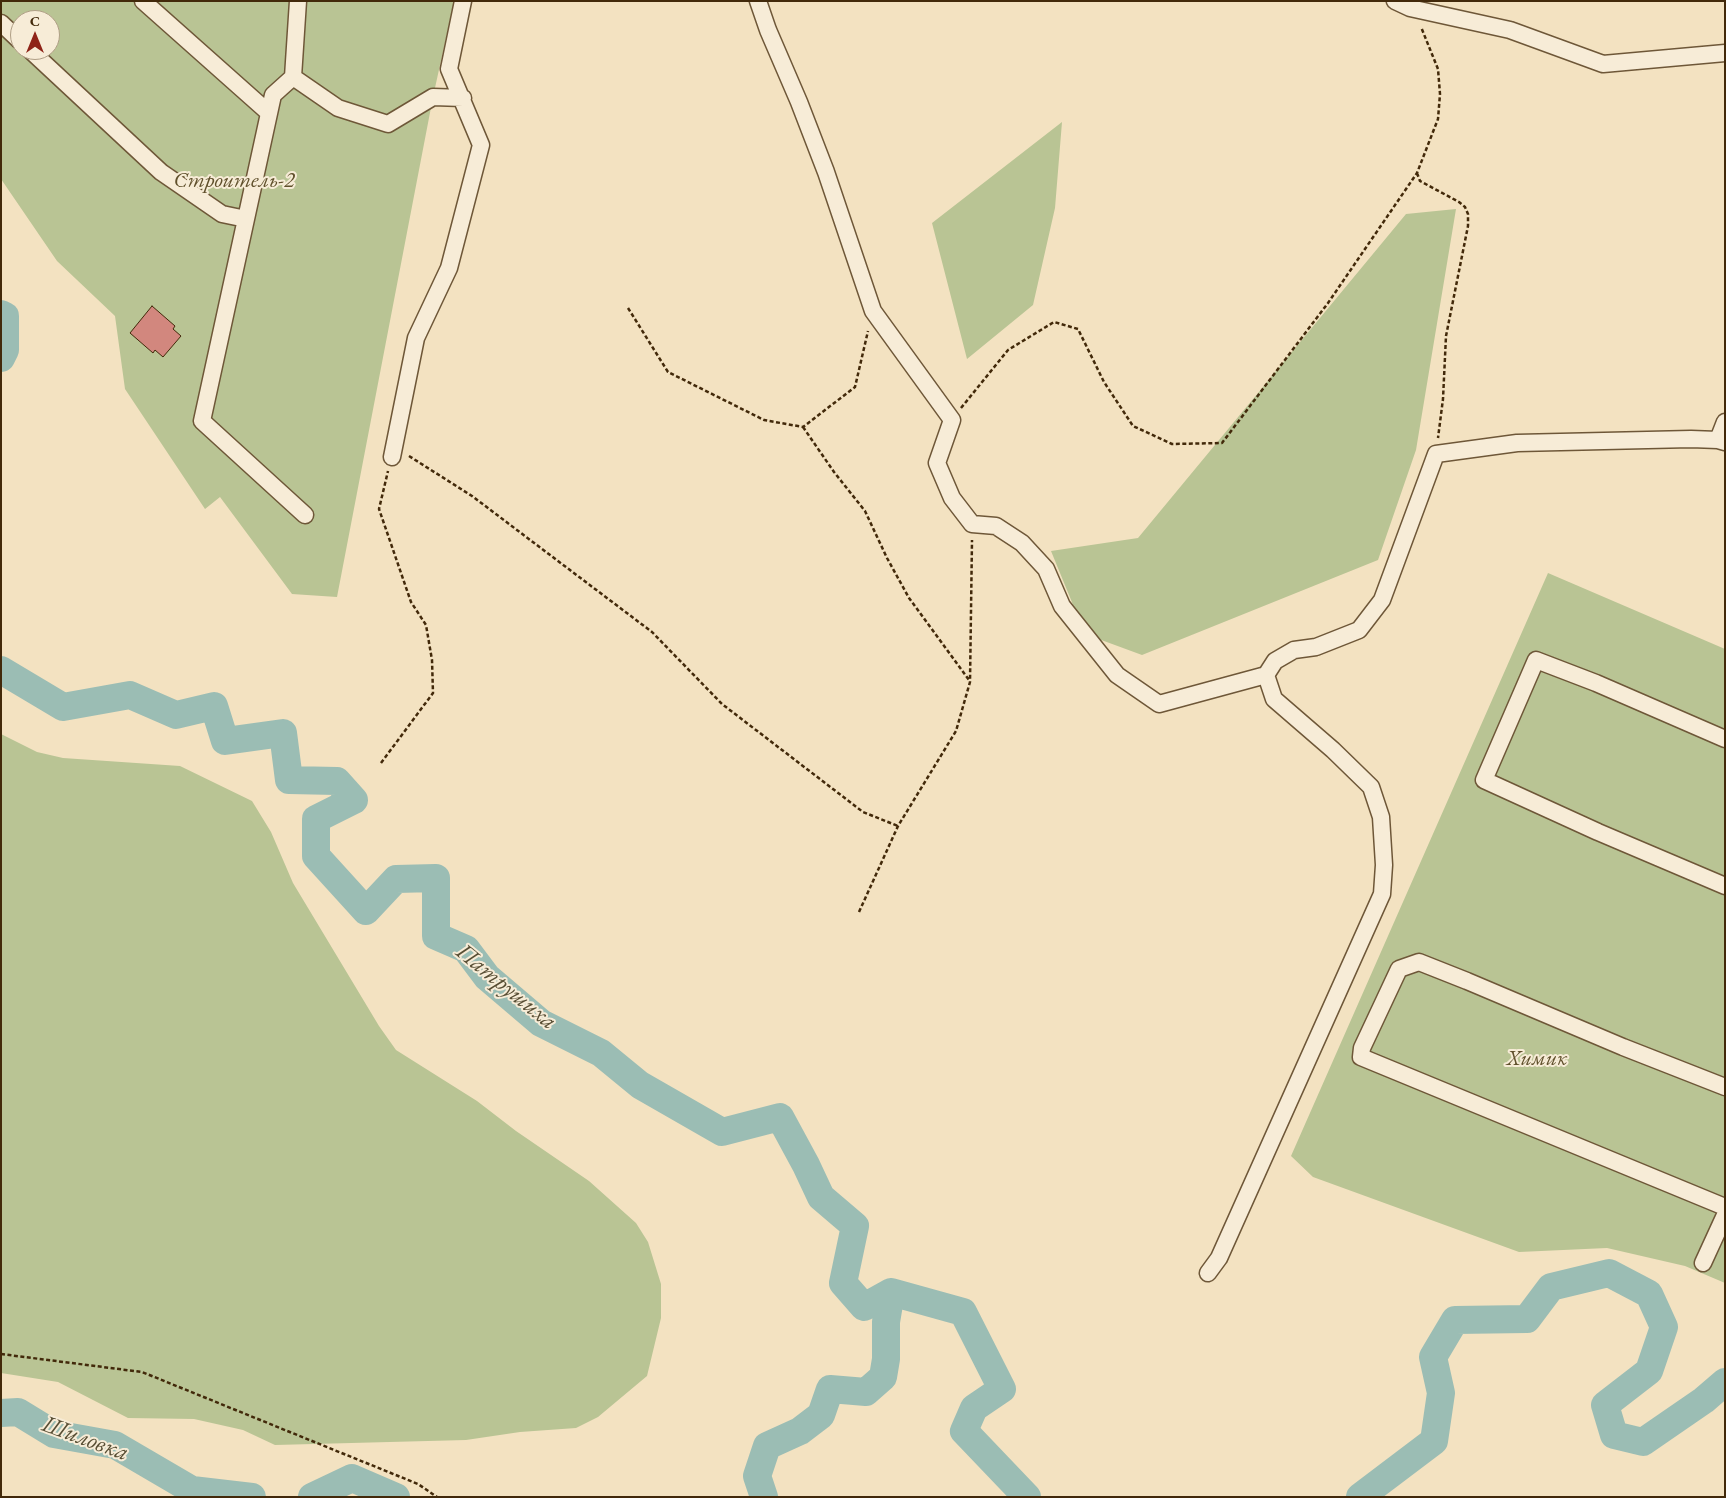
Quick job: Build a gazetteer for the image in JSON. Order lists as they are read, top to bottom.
{
  "water": ["Патрушиха", "Шиловка"],
  "parks": ["Строитель-2", "Химик"],
  "north": "top"
}
